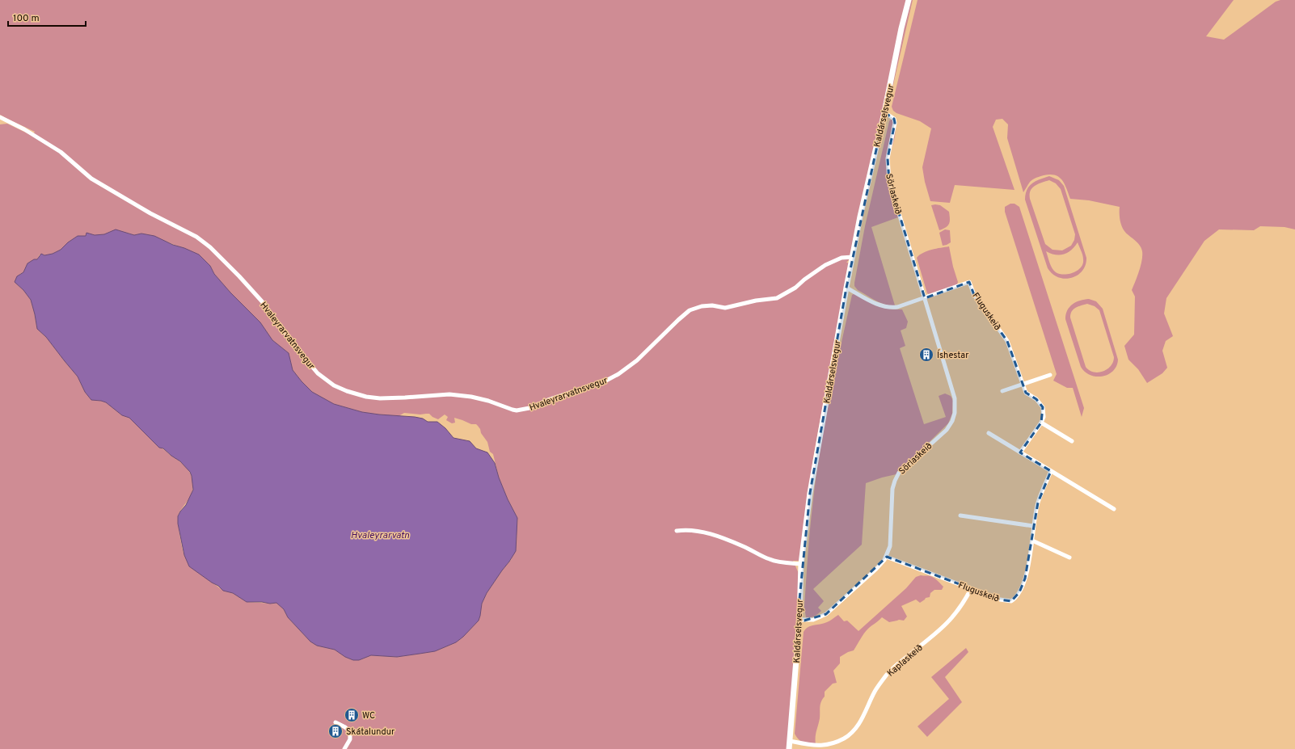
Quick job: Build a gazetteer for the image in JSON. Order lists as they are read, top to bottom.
{
  "streets": {
    "street": [
      "Kaldárselsvegur",
      "Sörlaskeið",
      "Fluguskeið",
      "Hvaleyrarvatnsvegur",
      "Kaplaskeið"
    ]
  },
  "crossings": [
    ["Kaldárselsvegur", "Sörlaskeið"],
    ["Kaldárselsvegur", "Hvaleyrarvatnsvegur"],
    ["Kaldárselsvegur", "Kaplaskeið"],
    ["Sörlaskeið", "Fluguskeið"],
    ["Fluguskeið", "Kaplaskeið"]
  ],
  "water": ["Hvaleyrarvatn"],
  "places": {
    "building": ["Íshestar", "WC", "Skátalundur"]
  },
  "scale_bar": "100 m"
}
